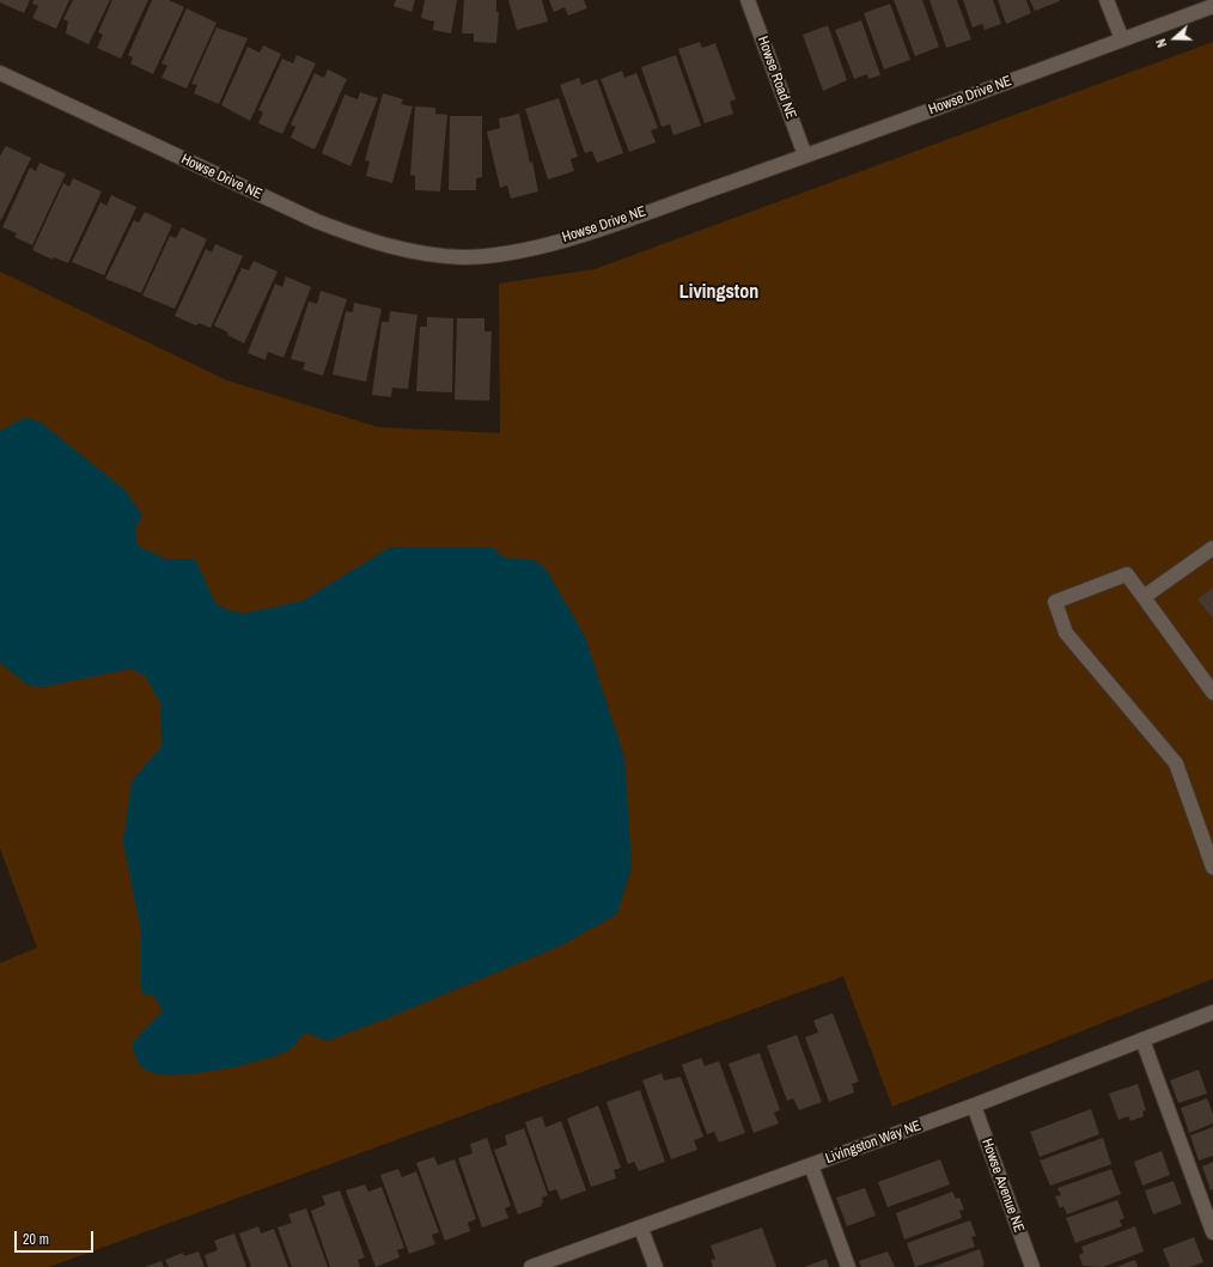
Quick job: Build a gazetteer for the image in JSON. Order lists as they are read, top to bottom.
{
  "streets": {
    "street": [
      "Howse Road NE",
      "Howse Drive NE",
      "Livingston Way NE",
      "Howse Avenue NE"
    ]
  },
  "crossings": [
    ["Howse Road NE", "Howse Drive NE"],
    ["Livingston Way NE", "Howse Avenue NE"]
  ],
  "districts": ["Livingston"],
  "scale_bar": "20 m",
  "north": "left"
}
